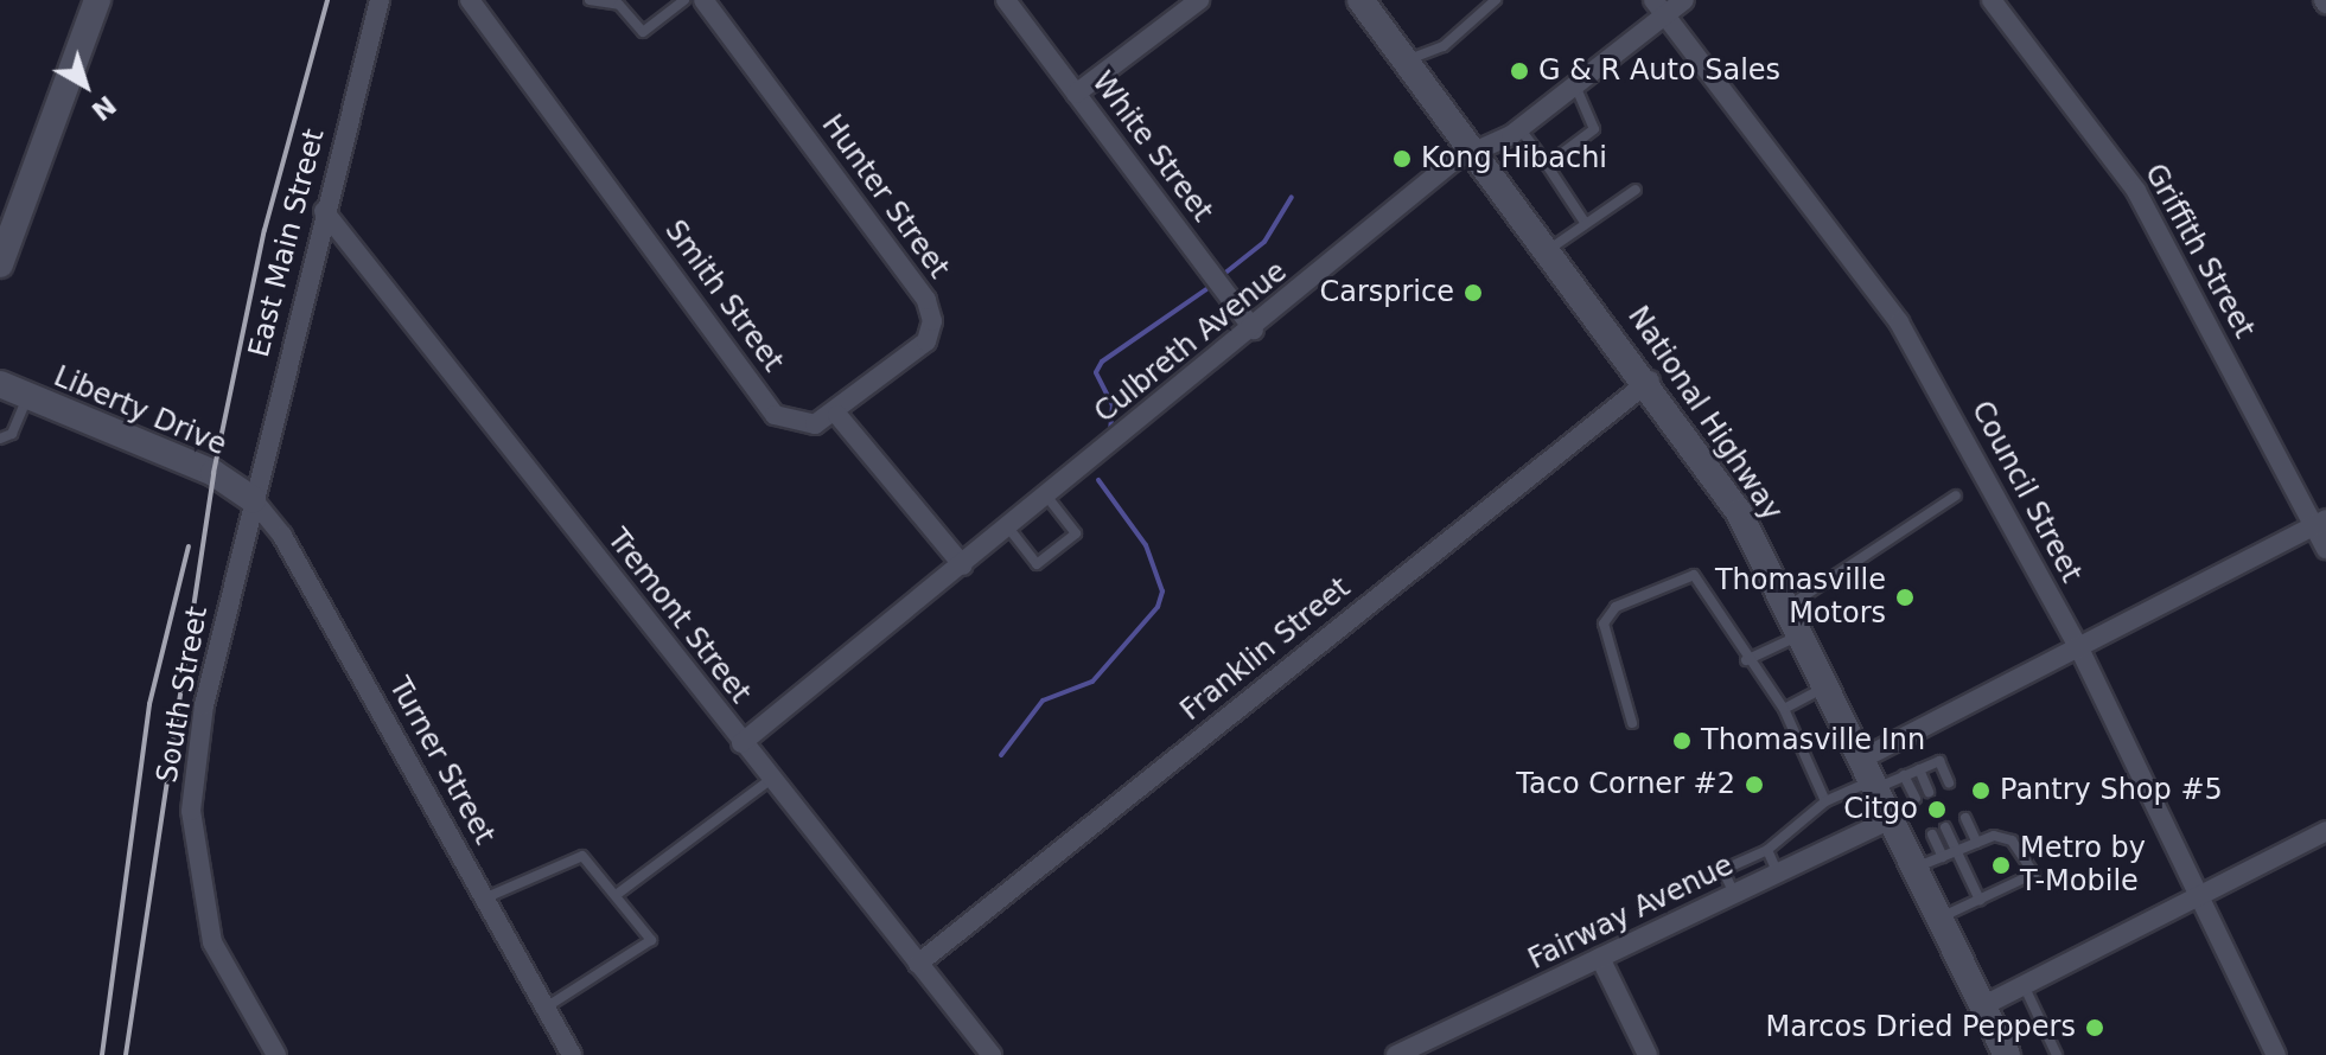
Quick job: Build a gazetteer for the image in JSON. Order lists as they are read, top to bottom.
{
  "streets": {
    "main road": ["Liberty Drive", "National Highway"],
    "street": [
      "White Street",
      "Hunter Street",
      "East Main Street",
      "Griffith Street",
      "Smith Street",
      "Culbreth Avenue",
      "Council Street",
      "Tremont Street",
      "Franklin Street",
      "South Street",
      "Turner Street",
      "Fairway Avenue"
    ]
  },
  "crossings": [
    ["White Street", "Culbreth Avenue"],
    ["Hunter Street", "Smith Street"],
    ["East Main Street", "Liberty Drive"],
    ["East Main Street", "Tremont Street"],
    ["East Main Street", "South Street"],
    ["East Main Street", "Turner Street"],
    ["Culbreth Avenue", "National Highway"],
    ["Culbreth Avenue", "Council Street"],
    ["Culbreth Avenue", "Tremont Street"],
    ["Liberty Drive", "South Street"],
    ["Liberty Drive", "Turner Street"],
    ["National Highway", "Franklin Street"],
    ["National Highway", "Fairway Avenue"],
    ["Tremont Street", "Franklin Street"],
    ["South Street", "Turner Street"]
  ],
  "places": [
    "G & R Auto Sales",
    "Kong Hibachi",
    "Carsprice",
    "Thomasville Motors",
    "Thomasville Inn",
    "Taco Corner #2",
    "Pantry Shop #5",
    "Citgo",
    "Metro by T-Mobile",
    "Marcos Dried Peppers"
  ],
  "north": "bottom right"
}
